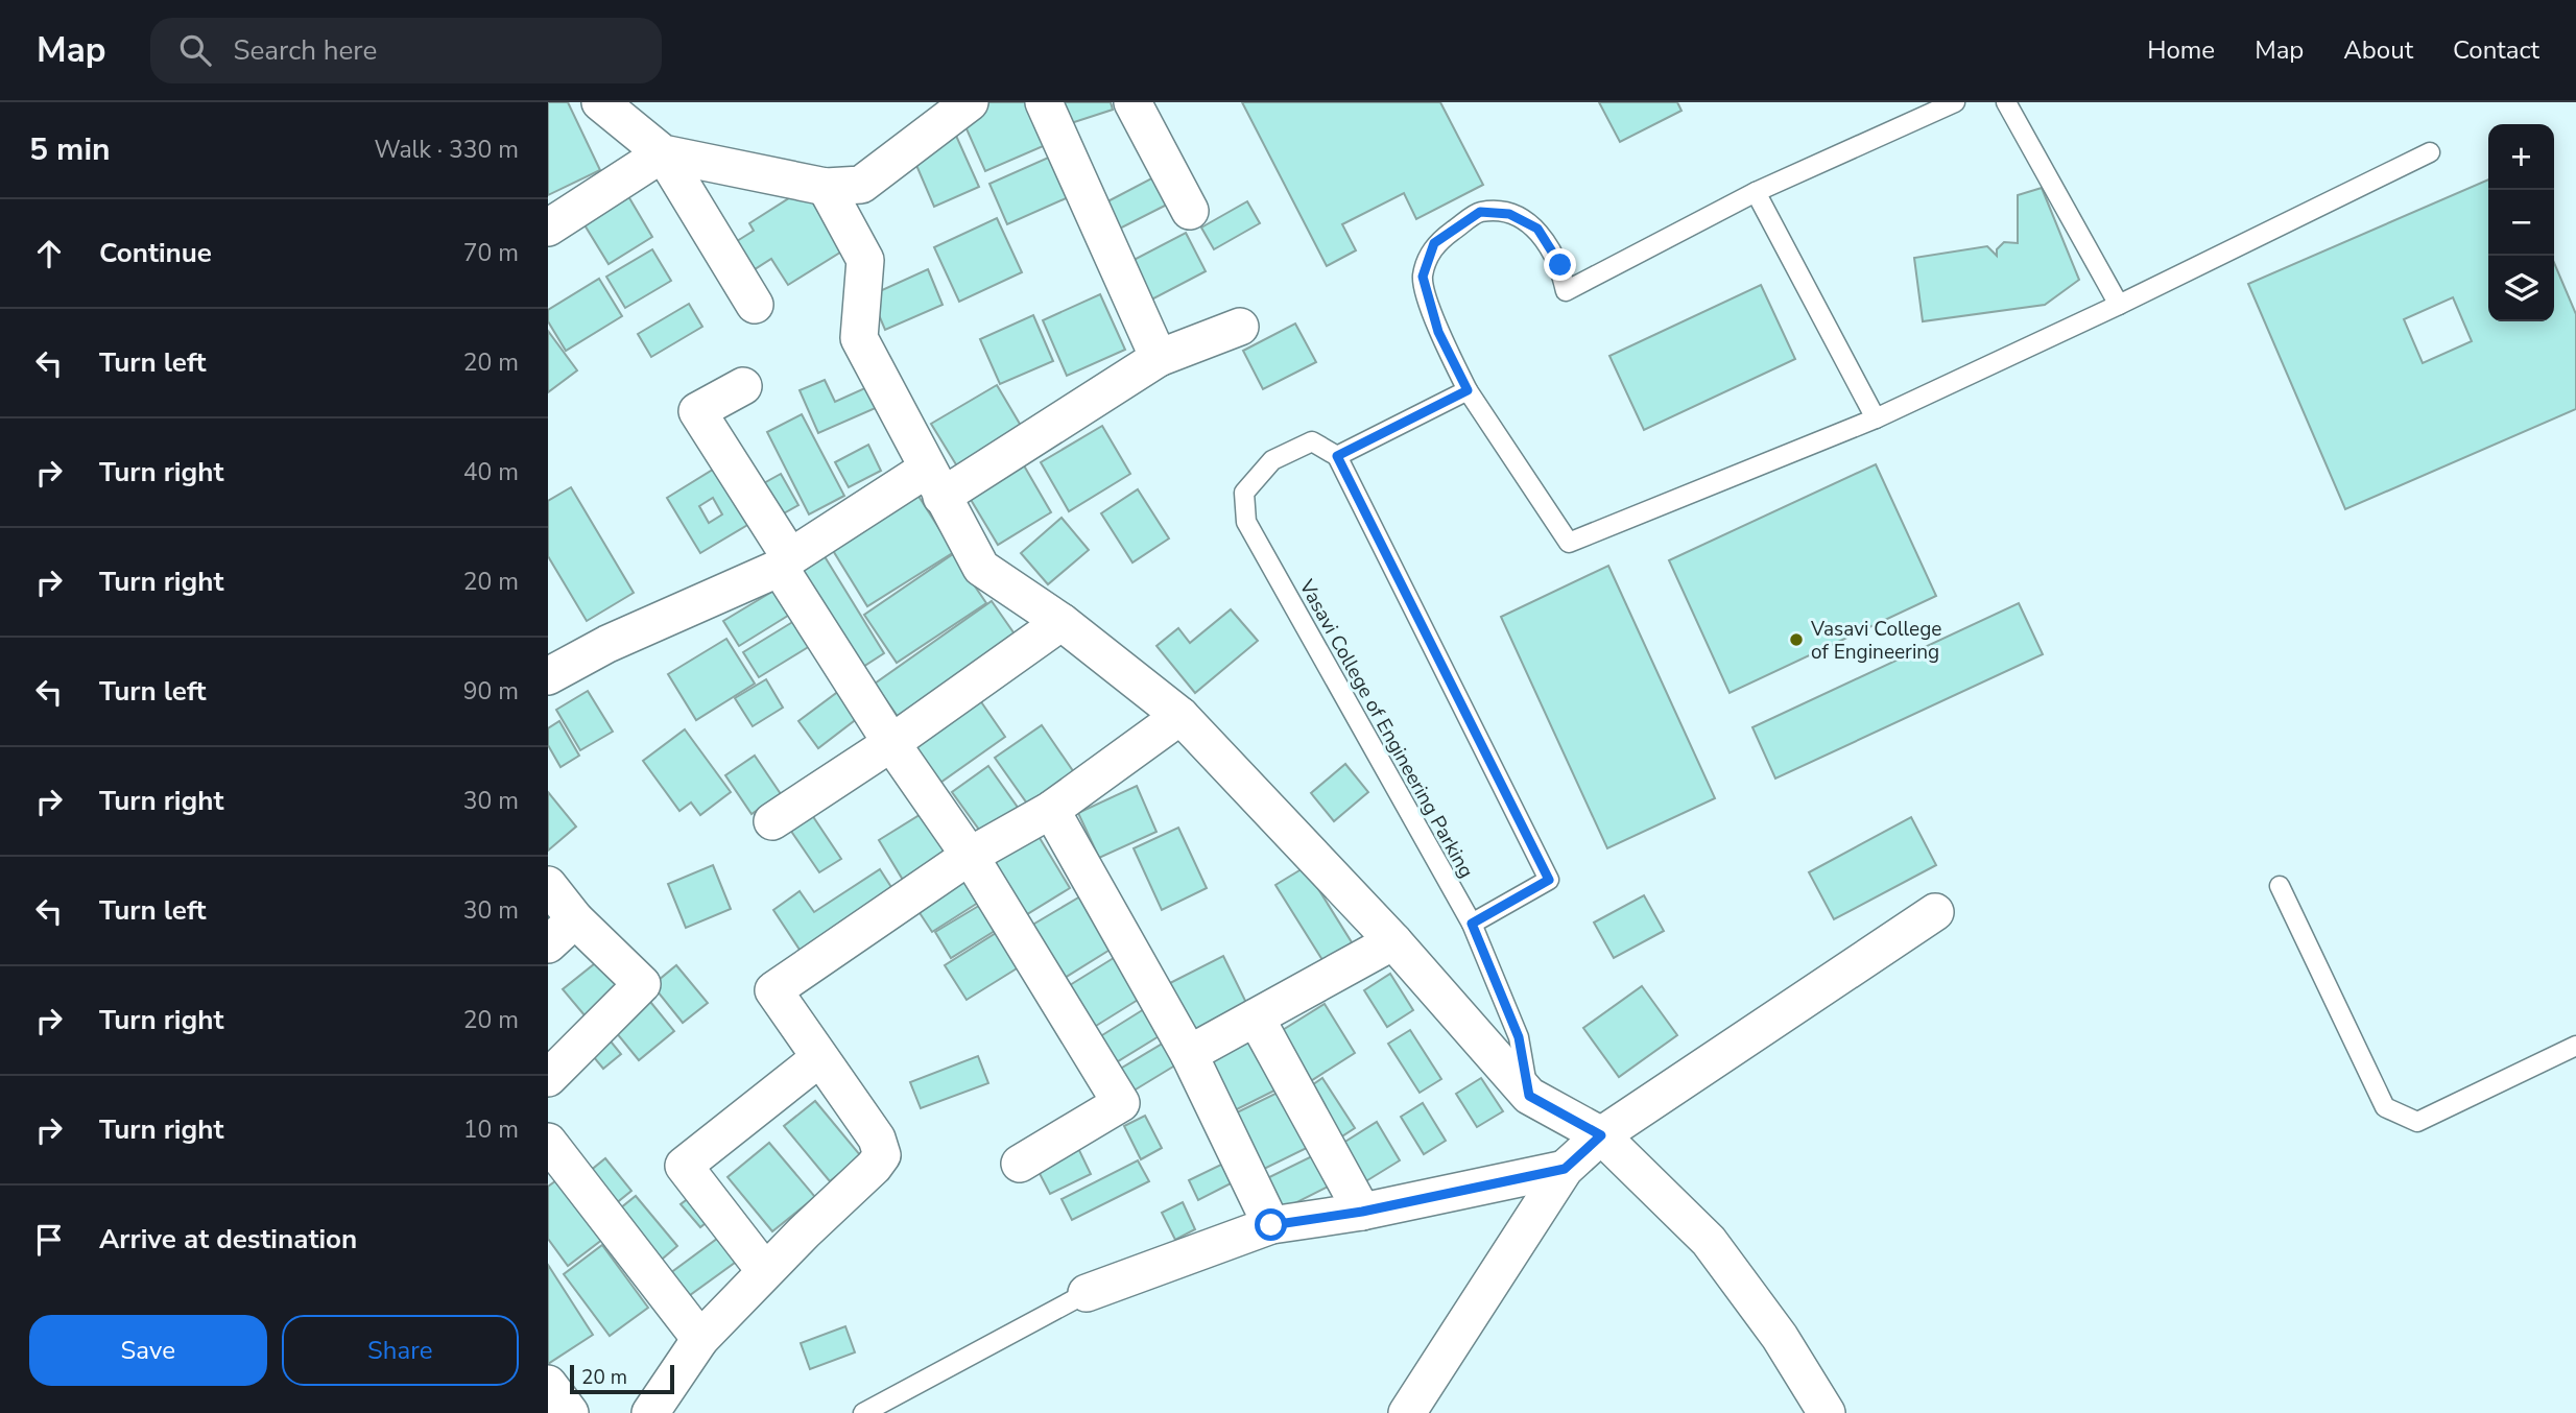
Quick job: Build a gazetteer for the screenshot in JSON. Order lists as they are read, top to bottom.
{
  "streets": {
    "lane": ["Vasavi College of Engineering Parking"]
  },
  "places": ["Vasavi College of Engineering"],
  "scale_bar": "20 m",
  "page": {
    "header": "Map",
    "search": "Search here",
    "nav": [
      "Home",
      "Map",
      "About",
      "Contact"
    ],
    "heading": ["5 min", "Walk · 330 m"],
    "map_buttons": ["+", "−"],
    "list": [
      ["Continue", "70 m"],
      ["Turn left", "20 m"],
      ["Turn right", "40 m"],
      ["Turn right", "20 m"],
      ["Turn left", "90 m"],
      ["Turn right", "30 m"],
      ["Turn left", "30 m"],
      ["Turn right", "20 m"],
      ["Turn right", "10 m"],
      "Arrive at destination"
    ],
    "buttons": ["Save", "Share"],
    "scale": "20 m"
  }
}
